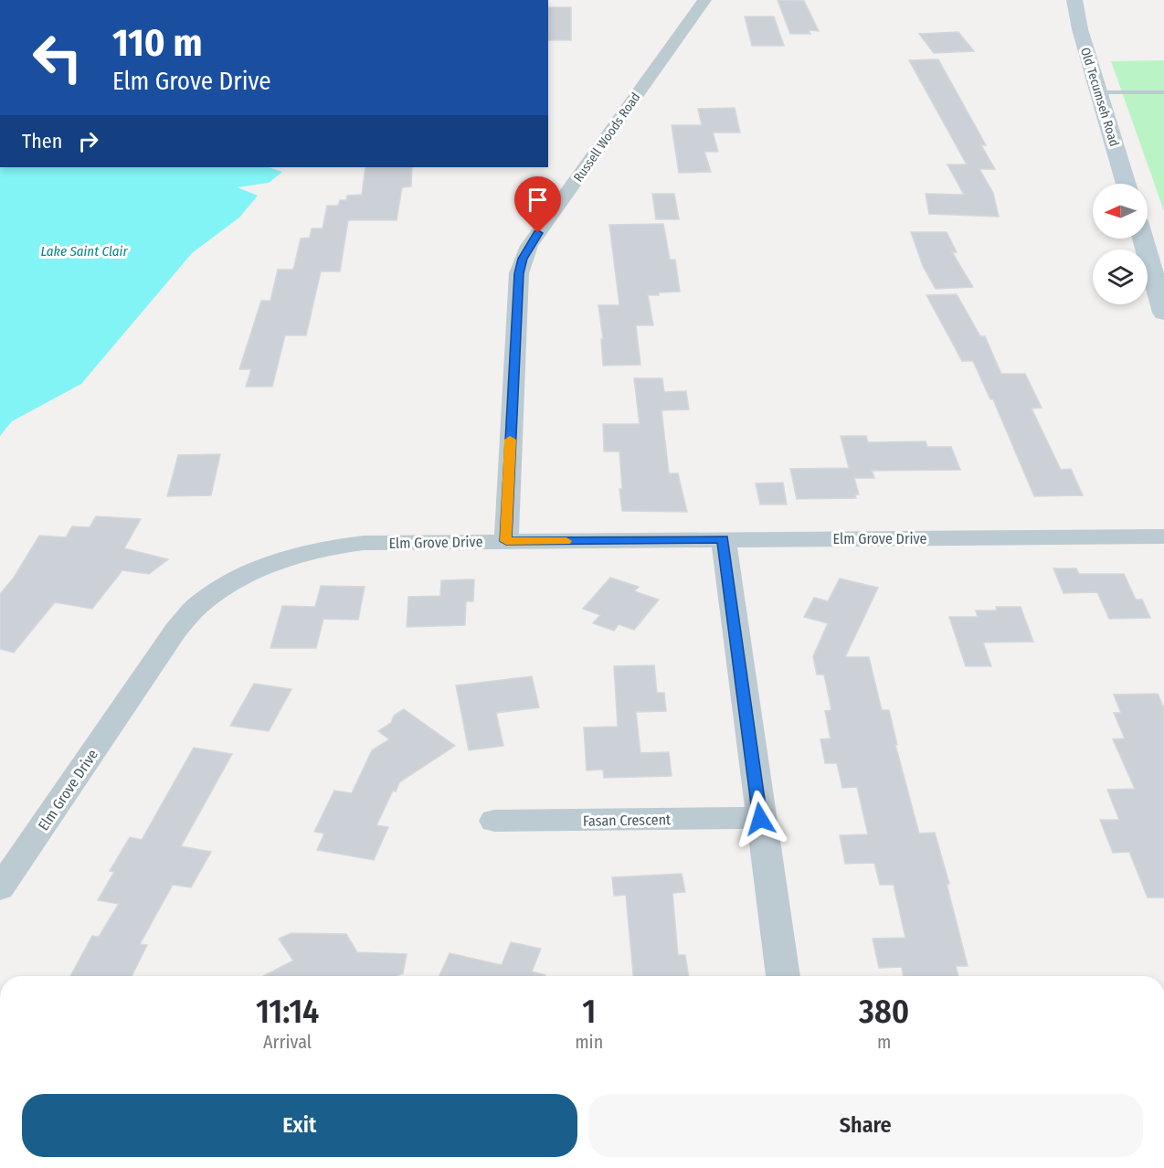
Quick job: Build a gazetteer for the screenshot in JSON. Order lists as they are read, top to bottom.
{
  "streets": {
    "main road": ["Old Tecumseh Road"],
    "street": ["Russell Woods Road", "Elm Grove Drive", "Fasan Crescent"]
  },
  "crossings": [
    ["Russell Woods Road", "Elm Grove Drive"]
  ],
  "water": ["Lake Saint Clair"],
  "north": "left",
  "page": {
    "turn": ["110 m", "Elm Grove Drive"],
    "then": "Then",
    "eta": [
      "11:14",
      "Arrival",
      "1",
      "min",
      "380",
      "m"
    ],
    "buttons": ["Exit", "Share"]
  }
}
